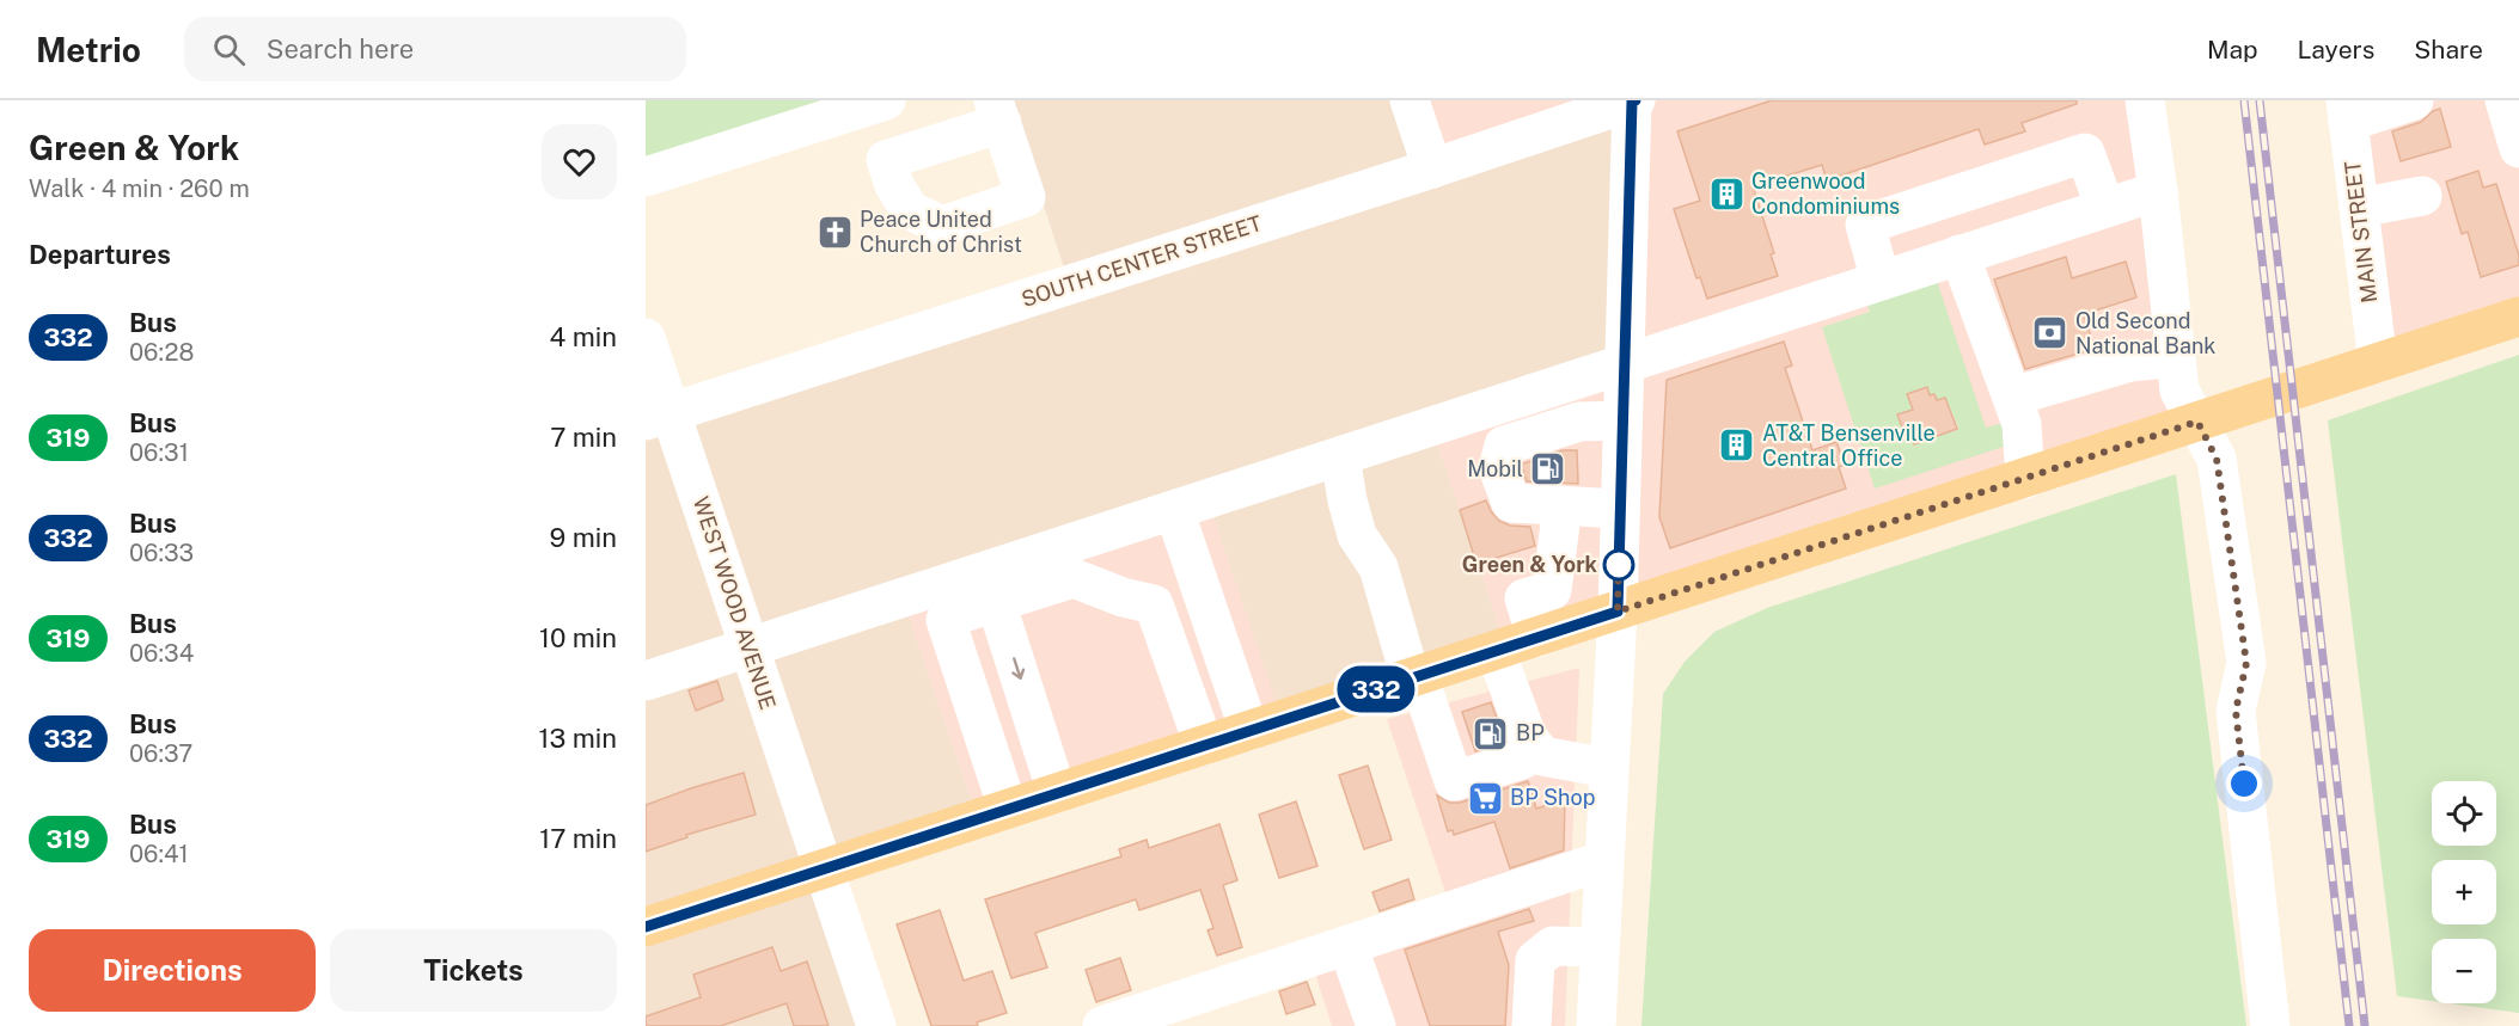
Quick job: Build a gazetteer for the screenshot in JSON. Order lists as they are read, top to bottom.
{
  "streets": {
    "street": ["MAIN STREET", "SOUTH CENTER STREET", "WEST WOOD AVENUE"]
  },
  "crossings": [
    ["SOUTH CENTER STREET", "WEST WOOD AVENUE"]
  ],
  "places": {
    "building": ["Greenwood Condominiums", "AT&T Bensenville Central Office"],
    "church": ["Peace United Church of Christ"],
    "bank": ["Old Second National Bank"],
    "fuel station": ["Mobil", "BP"],
    "other": ["Green & York"],
    "supermarket": ["BP Shop"]
  },
  "lines": ["bus line 332"],
  "page": {
    "header": "Metrio",
    "search": "Search here",
    "nav": ["Map", "Layers", "Share"],
    "heading": [
      ["Green & York", "Walk · 4 min · 260 m"],
      "Departures"
    ],
    "on_map": "332",
    "list": [
      {
        "mark": "332",
        "name": "Bus",
        "note": "06:28",
        "value": "4 min"
      },
      {
        "mark": "319",
        "name": "Bus",
        "note": "06:31",
        "value": "7 min"
      },
      {
        "mark": "332",
        "name": "Bus",
        "note": "06:33",
        "value": "9 min"
      },
      {
        "mark": "319",
        "name": "Bus",
        "note": "06:34",
        "value": "10 min"
      },
      {
        "mark": "332",
        "name": "Bus",
        "note": "06:37",
        "value": "13 min"
      },
      {
        "mark": "319",
        "name": "Bus",
        "note": "06:41",
        "value": "17 min"
      }
    ],
    "map_buttons": ["+", "−"],
    "buttons": ["Directions", "Tickets"]
  }
}
